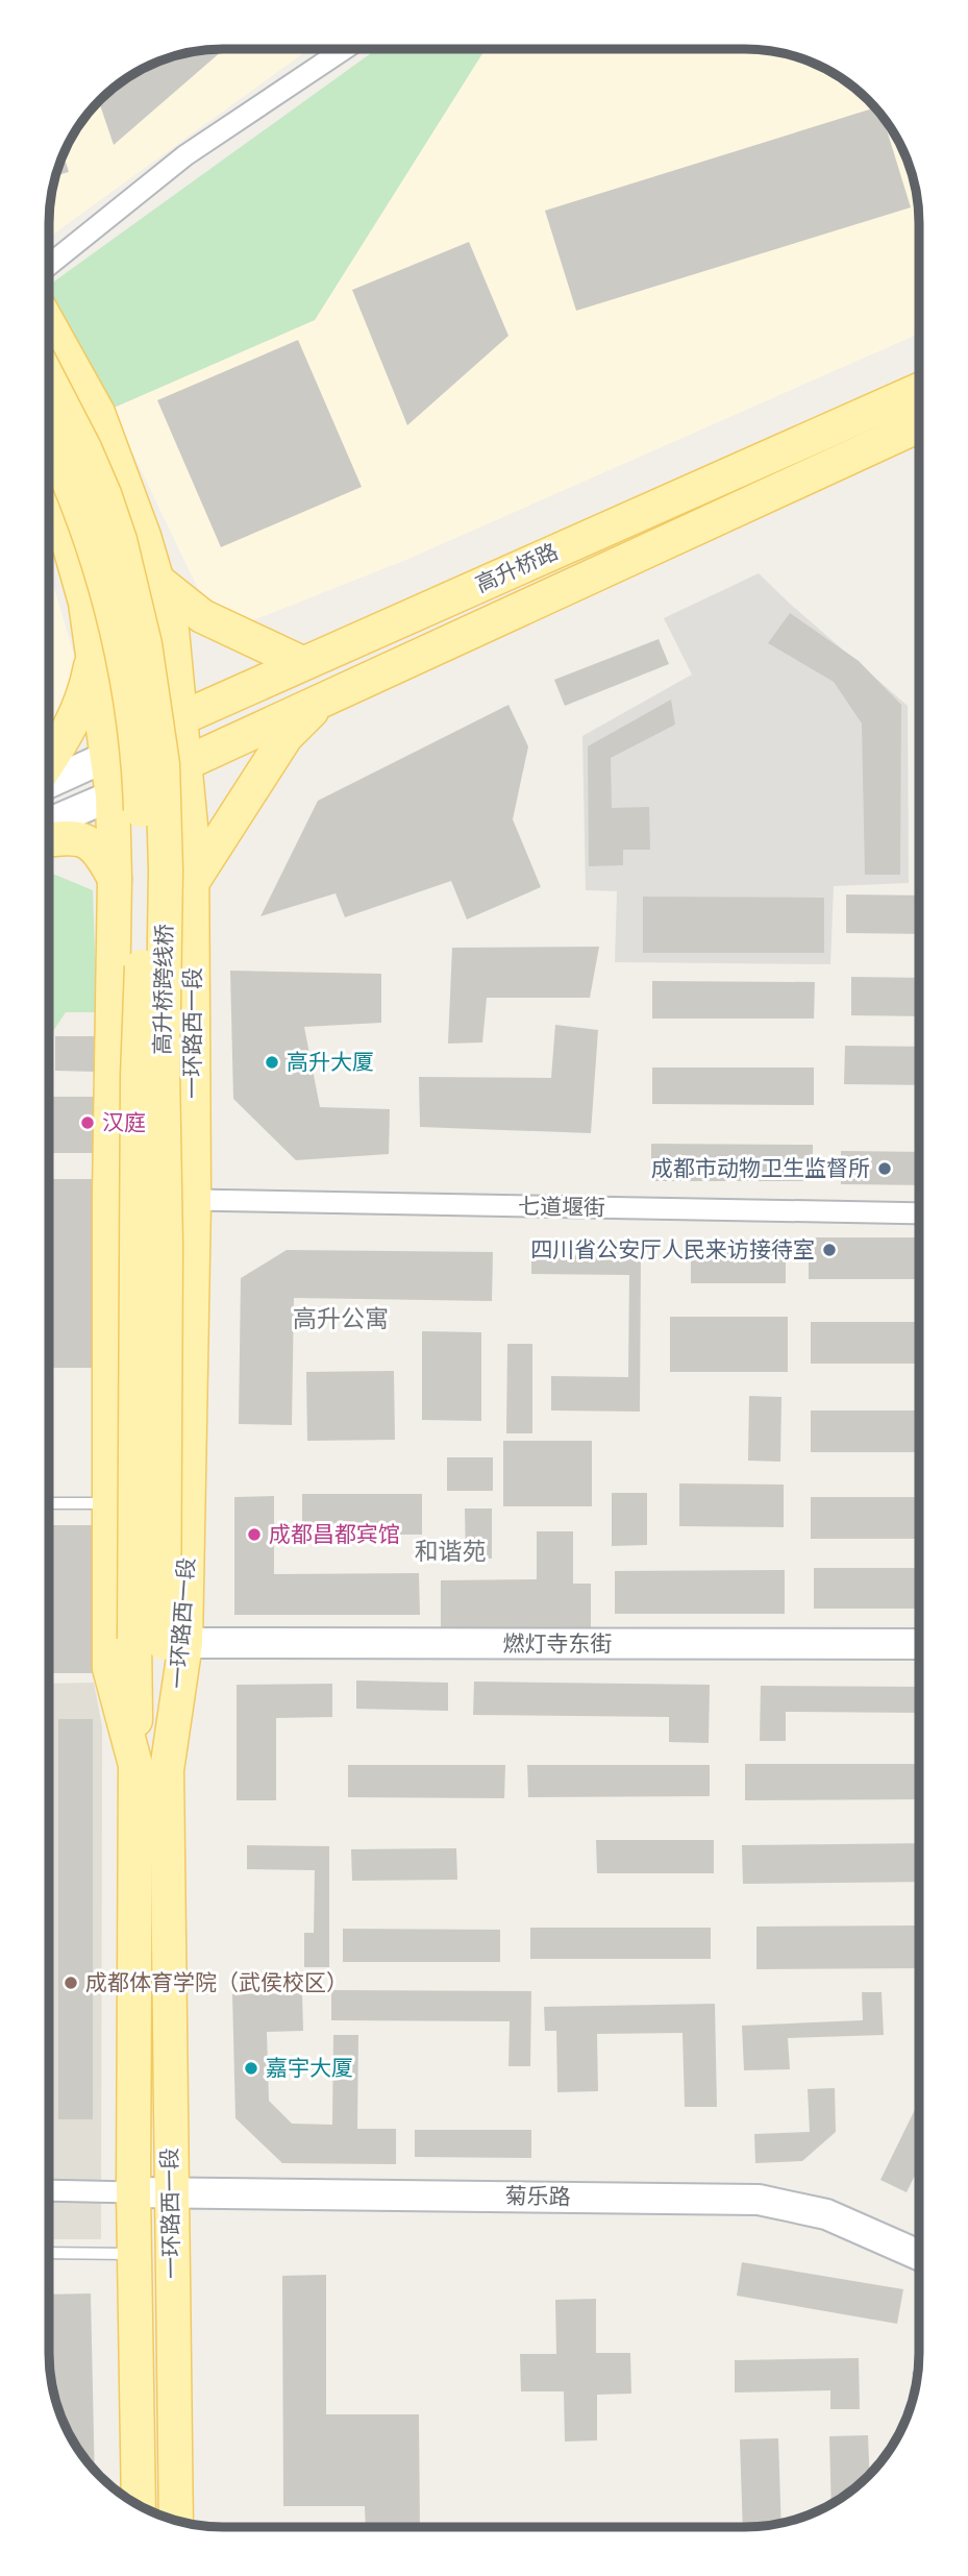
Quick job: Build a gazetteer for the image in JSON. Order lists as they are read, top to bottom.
{
  "streets": {
    "main road": ["高升桥路", "高升桥跨线桥", "一环路西一段"],
    "street": ["七道堰街", "燃灯寺东街", "菊乐路"]
  },
  "crossings": [
    ["高升桥路", "一环路西一段"],
    ["高升桥跨线桥", "一环路西一段"],
    ["高升桥跨线桥", "燃灯寺东街"],
    ["一环路西一段", "七道堰街"],
    ["一环路西一段", "燃灯寺东街"],
    ["一环路西一段", "菊乐路"]
  ],
  "districts": ["高升公寓", "和谐苑"],
  "places": [
    "高升大厦",
    "汉庭",
    "成都市动物卫生监督所",
    "四川省公安厅人民来访接待室",
    "成都昌都宾馆",
    "成都体育学院（武侯校区）",
    "嘉宇大厦"
  ]
}
